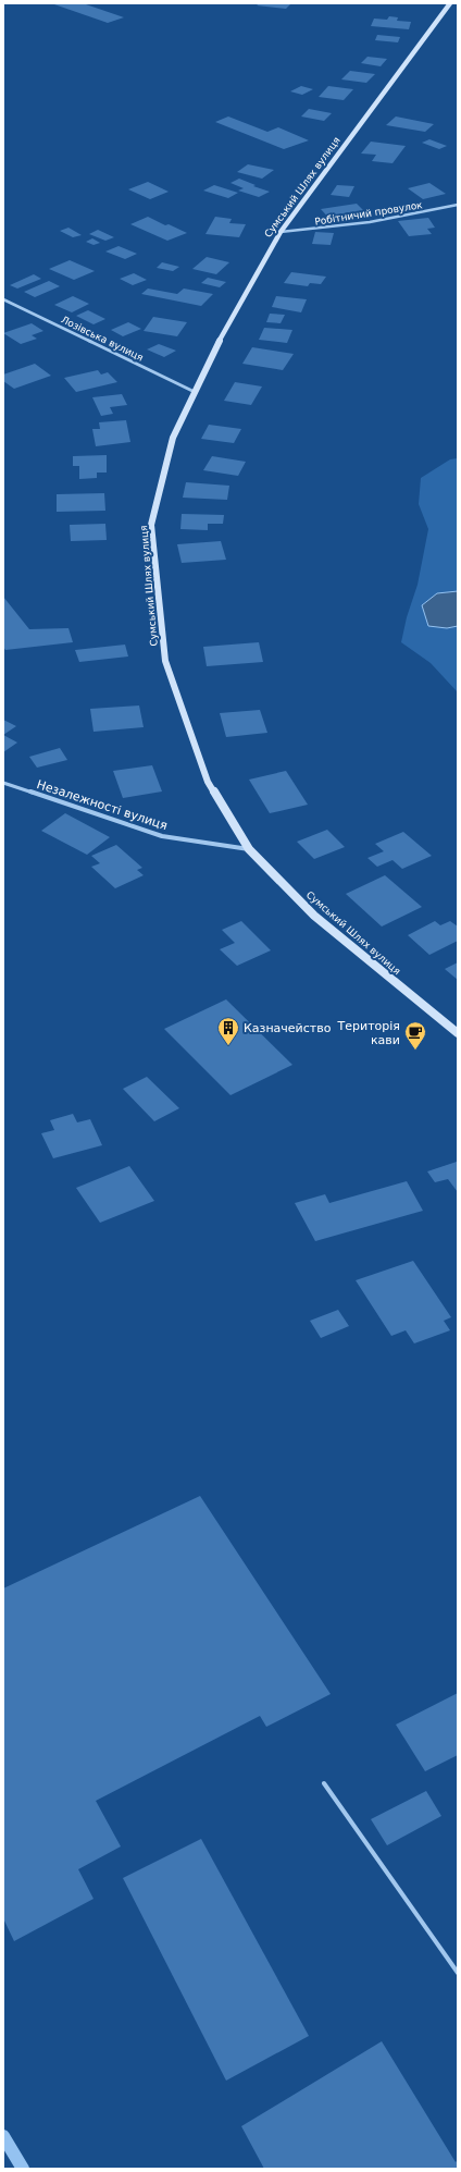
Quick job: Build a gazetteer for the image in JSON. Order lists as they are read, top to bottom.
{
  "streets": {
    "main road": ["Сумський Шлях вулиця"],
    "street": ["Робітничий провулок", "Лозівська вулиця", "Незалежності вулиця"]
  },
  "crossings": [
    ["Сумський Шлях вулиця", "Робітничий провулок"],
    ["Сумський Шлях вулиця", "Лозівська вулиця"],
    ["Сумський Шлях вулиця", "Незалежності вулиця"]
  ],
  "places": {
    "building": ["Казначейство"],
    "cafe": ["Територія кави"]
  }
}
